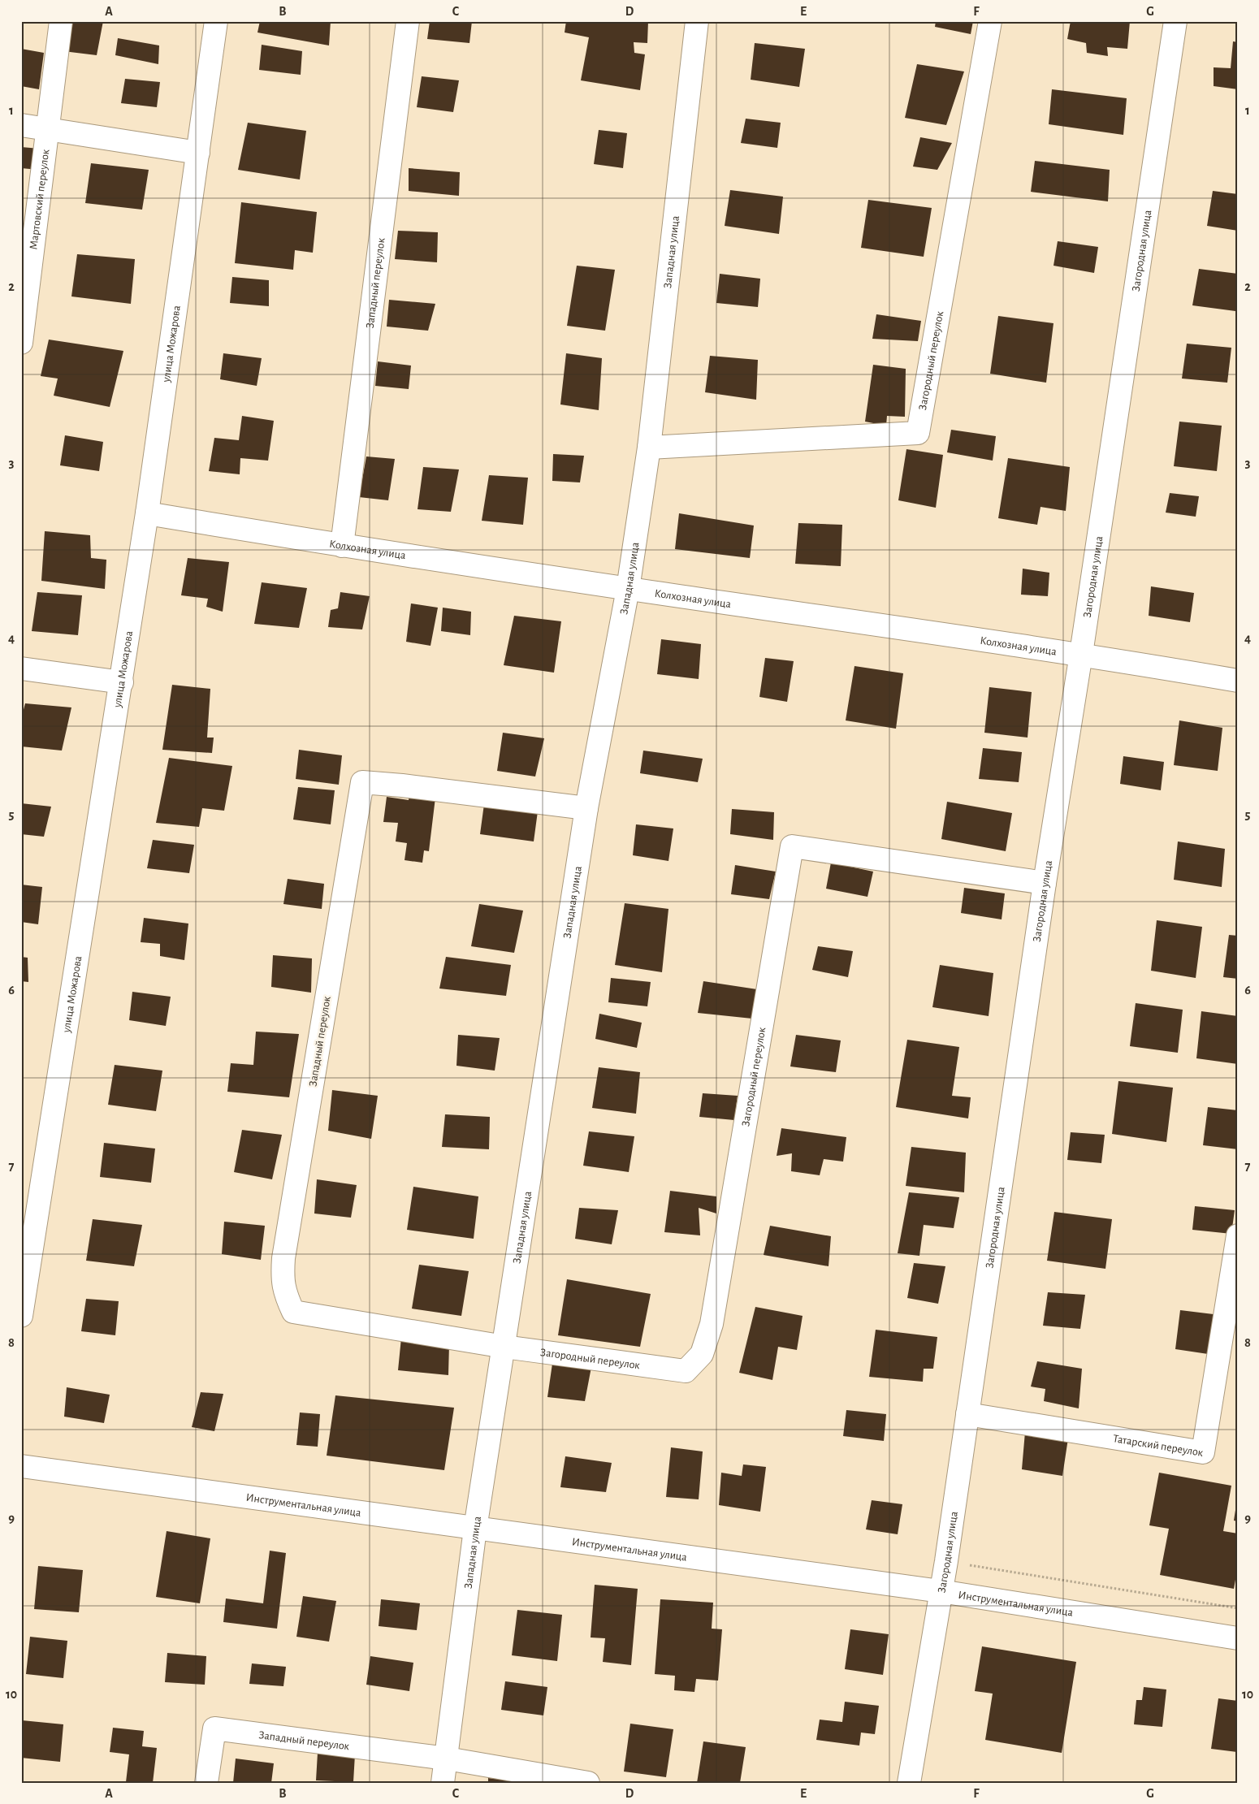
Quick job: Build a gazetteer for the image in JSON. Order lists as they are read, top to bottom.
{
  "streets": {
    "street": [
      "Мартовский переулок",
      "Западная улица",
      "Загородная улица",
      "Западный переулок",
      "улица Можарова",
      "Загородный переулок",
      "Колхозная улица",
      "Татарский переулок",
      "Инструментальная улица"
    ]
  },
  "crossings": [
    ["Западная улица", "Западный переулок"],
    ["Западная улица", "Загородный переулок"],
    ["Западная улица", "Колхозная улица"],
    ["Западная улица", "Инструментальная улица"],
    ["Загородная улица", "Загородный переулок"],
    ["Загородная улица", "Колхозная улица"],
    ["Загородная улица", "Татарский переулок"],
    ["Загородная улица", "Инструментальная улица"],
    ["Западный переулок", "Загородный переулок"],
    ["Западный переулок", "Колхозная улица"],
    ["улица Можарова", "Колхозная улица"]
  ],
  "grid": {
    "columns": [
      "A",
      "B",
      "C",
      "D",
      "E",
      "F",
      "G"
    ],
    "rows": [
      "1",
      "2",
      "3",
      "4",
      "5",
      "6",
      "7",
      "8",
      "9",
      "10"
    ]
  }
}
